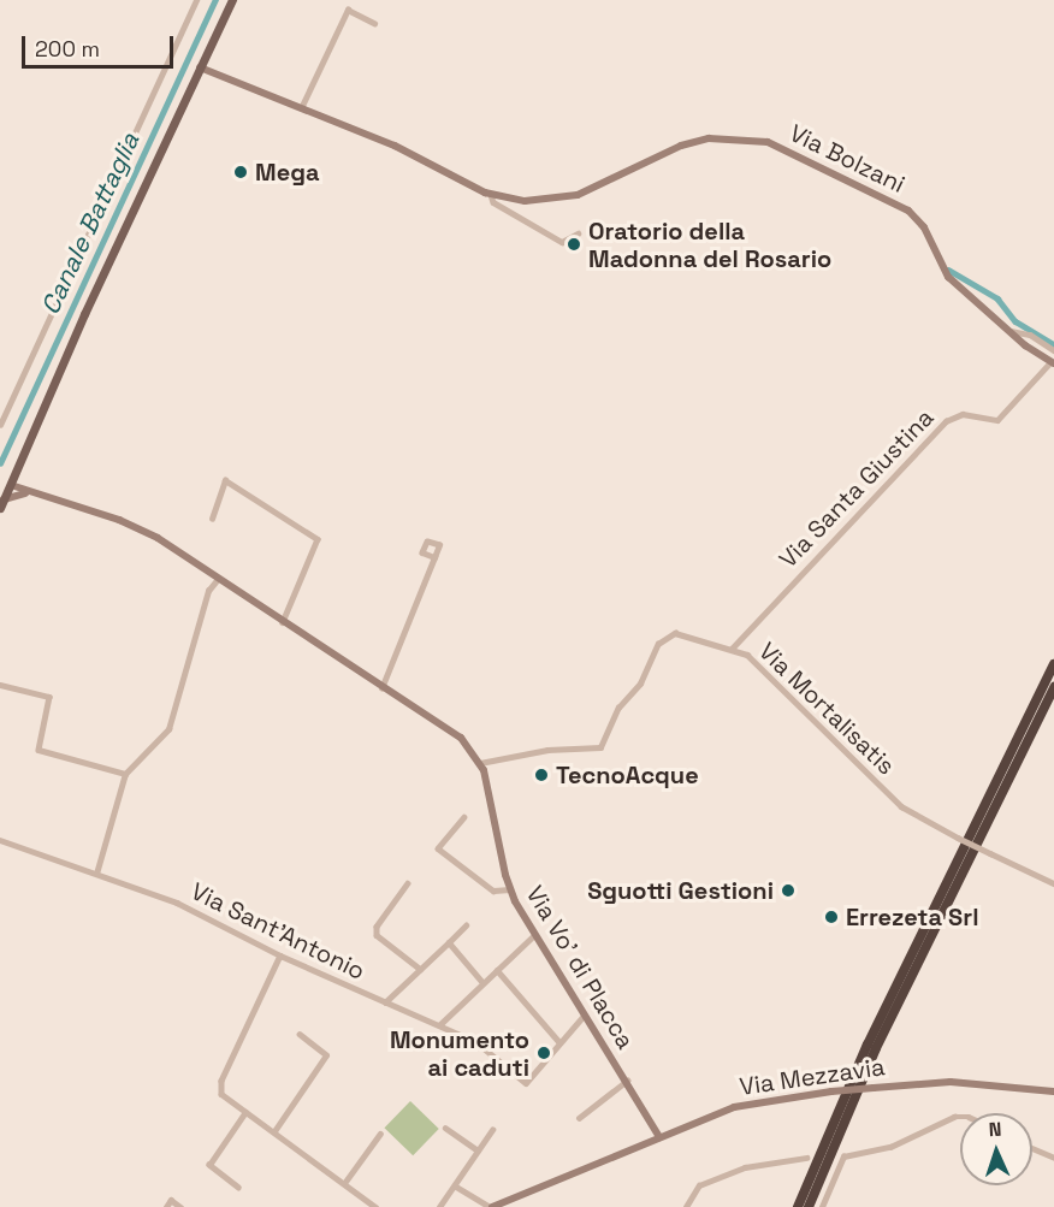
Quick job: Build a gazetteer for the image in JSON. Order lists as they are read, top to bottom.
{
  "streets": {
    "street": [
      "Via Bolzani",
      "Via Santa Giustina",
      "Via Mortalisatis",
      "Via Sant'Antonio",
      "Via Vo' di Placca",
      "Via Mezzavia"
    ]
  },
  "crossings": [
    ["Via Bolzani", "Via Santa Giustina"],
    ["Via Santa Giustina", "Via Mortalisatis"],
    ["Via Mortalisatis", "Via Vo' di Placca"],
    ["Via Vo' di Placca", "Via Mezzavia"]
  ],
  "water": ["Canale Battaglia"],
  "places": [
    "Mega",
    "Oratorio della Madonna del Rosario",
    "TecnoAcque",
    "Sguotti Gestioni",
    "Errezeta Srl",
    "Monumento ai caduti"
  ],
  "scale_bar": "200 m",
  "north": "top"
}
